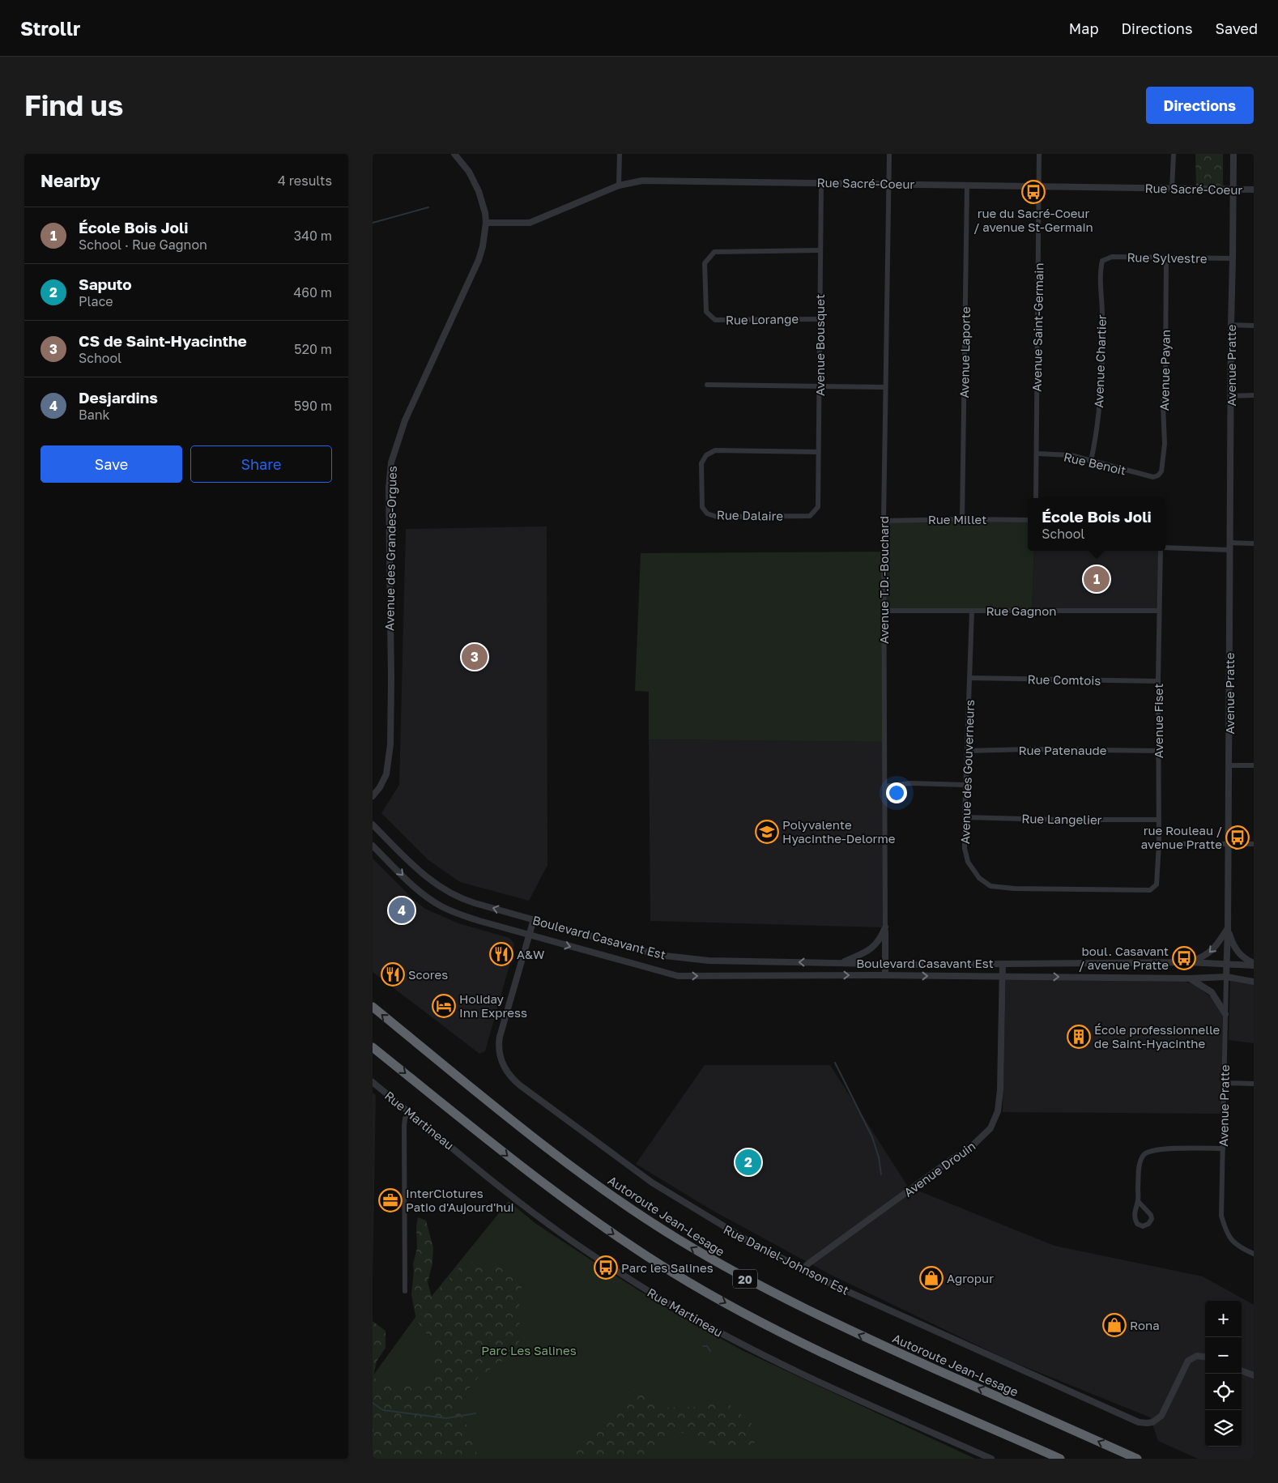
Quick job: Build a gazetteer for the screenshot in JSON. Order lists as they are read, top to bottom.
{
  "streets": {
    "highway": ["Autoroute Jean-Lesage", "20"],
    "street": [
      "Rue Sacré-Coeur",
      "Rue Sylvestre",
      "Rue Lorange",
      "Avenue Saint-Germain",
      "Avenue Bousquet",
      "Avenue Laporte",
      "Avenue Chartier",
      "Avenue Pratte",
      "Avenue Payan",
      "Rue Benoit",
      "Rue Dalaire",
      "Rue Millet",
      "Avenue des Grandes-Orgues",
      "Avenue T.D.-Bouchard",
      "Rue Gagnon",
      "Rue Comtois",
      "Avenue Fiset",
      "Rue Patenaude",
      "Avenue des Gouverneurs",
      "Rue Langelier",
      "Boulevard Casavant Est",
      "Rue Martineau",
      "Avenue Drouin",
      "Rue Daniel-Johnson Est"
    ]
  },
  "crossings": [
    ["Rue Sacré-Coeur", "Avenue Saint-Germain"],
    ["Rue Sacré-Coeur", "Avenue Bousquet"],
    ["Rue Sacré-Coeur", "Avenue Laporte"],
    ["Rue Sacré-Coeur", "Avenue Pratte"],
    ["Rue Sacré-Coeur", "Avenue des Grandes-Orgues"],
    ["Rue Sacré-Coeur", "Avenue T.D.-Bouchard"],
    ["Rue Sylvestre", "Avenue Chartier"],
    ["Rue Sylvestre", "Avenue Pratte"],
    ["Rue Sylvestre", "Avenue Payan"],
    ["Rue Lorange", "Avenue Bousquet"],
    ["Avenue Saint-Germain", "Rue Benoit"],
    ["Avenue Bousquet", "Rue Dalaire"],
    ["Avenue Laporte", "Rue Millet"],
    ["Avenue Chartier", "Rue Benoit"],
    ["Avenue Pratte", "Boulevard Casavant Est"],
    ["Avenue Payan", "Rue Benoit"],
    ["Rue Millet", "Avenue T.D.-Bouchard"],
    ["Avenue T.D.-Bouchard", "Rue Gagnon"],
    ["Avenue T.D.-Bouchard", "Boulevard Casavant Est"],
    ["Rue Gagnon", "Avenue Fiset"],
    ["Rue Gagnon", "Avenue des Gouverneurs"],
    ["Rue Comtois", "Avenue Fiset"],
    ["Rue Comtois", "Avenue des Gouverneurs"],
    ["Avenue Fiset", "Rue Patenaude"],
    ["Avenue Fiset", "Avenue des Gouverneurs"],
    ["Avenue Fiset", "Rue Langelier"],
    ["Rue Patenaude", "Avenue des Gouverneurs"],
    ["Avenue des Gouverneurs", "Rue Langelier"],
    ["Boulevard Casavant Est", "Avenue Drouin"],
    ["Boulevard Casavant Est", "Rue Daniel-Johnson Est"],
    ["Avenue Drouin", "Rue Daniel-Johnson Est"]
  ],
  "parks": ["Parc Les Salines"],
  "places": {
    "bus stop": [
      "rue du Sacré-Coeur / avenue St-Germain",
      "rue Rouleau / avenue Pratte",
      "boul. Casavant / avenue Pratte",
      "Parc les Salines"
    ],
    "school or university": ["Polyvalente Hyacinthe-Delorme"],
    "restaurant": ["A&W", "Scores"],
    "hotel": ["Holiday Inn Express"],
    "building": ["École professionnelle de Saint-Hyacinthe"],
    "office": ["InterClotures Patio d'Aujourd'hui"],
    "shop": ["Agropur", "Rona"]
  },
  "page": {
    "header": "Strollr",
    "nav": ["Map", "Directions", "Saved"],
    "buttons": [
      "Directions",
      ["Save", "Share"]
    ],
    "title": "Find us",
    "heading": ["Nearby", "4 results"],
    "list": [
      {
        "mark": "1",
        "name": "École Bois Joli",
        "note": "School · Rue Gagnon",
        "value": "340 m"
      },
      {
        "mark": "2",
        "name": "Saputo",
        "note": "Place",
        "value": "460 m"
      },
      {
        "mark": "3",
        "name": "CS de Saint-Hyacinthe",
        "note": "School",
        "value": "520 m"
      },
      {
        "mark": "4",
        "name": "Desjardins",
        "note": "Bank",
        "value": "590 m"
      }
    ],
    "popup": ["École Bois Joli", "School"],
    "pins": [
      "1",
      "3",
      "4",
      "2"
    ],
    "map_buttons": ["+", "−"]
  }
}
